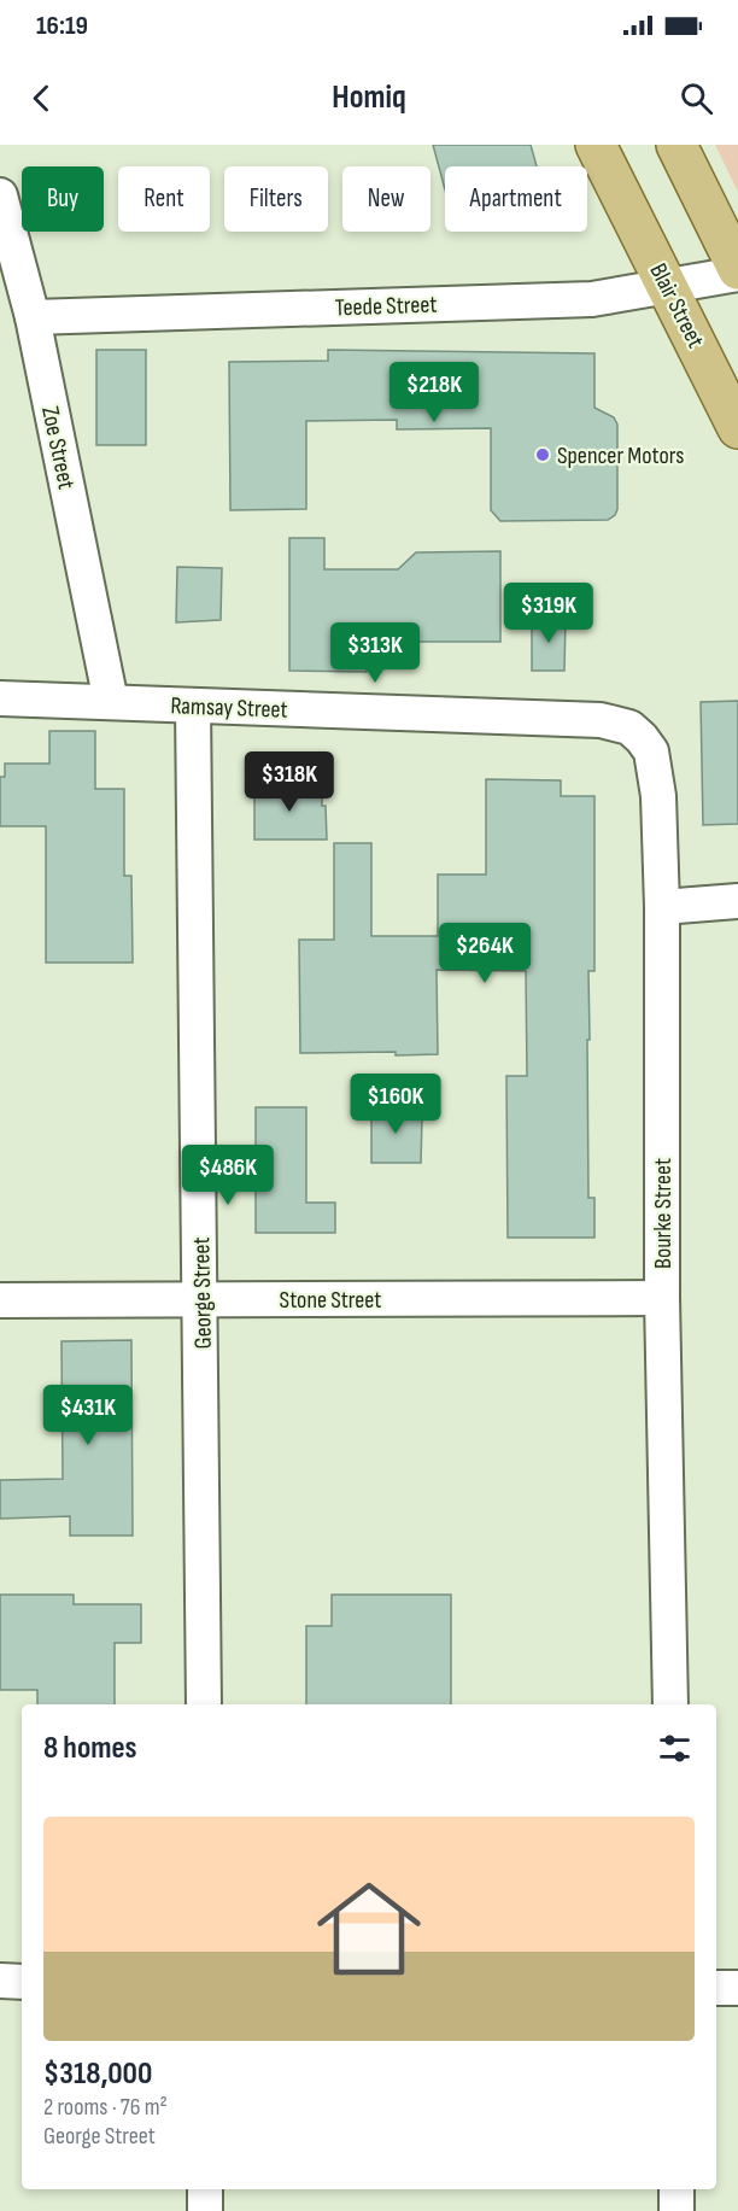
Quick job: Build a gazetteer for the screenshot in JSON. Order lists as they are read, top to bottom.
{
  "streets": {
    "main road": ["Blair Street"],
    "street": [
      "Teede Street",
      "Zoe Street",
      "Ramsay Street",
      "Bourke Street",
      "George Street",
      "Stone Street"
    ]
  },
  "crossings": [
    ["Teede Street", "Blair Street"],
    ["Teede Street", "Zoe Street"],
    ["Zoe Street", "Ramsay Street"],
    ["Ramsay Street", "Bourke Street"],
    ["Ramsay Street", "George Street"],
    ["Bourke Street", "Stone Street"],
    ["George Street", "Stone Street"]
  ],
  "places": ["Spencer Motors"],
  "page": {
    "status": "16:19",
    "header": "Homiq",
    "chip": [
      "Buy",
      "Rent",
      "Filters",
      "New",
      "Apartment"
    ],
    "price": [
      "$218K",
      "$319K",
      "$313K",
      "$318K",
      "$264K",
      "$160K",
      "$486K",
      "$431K"
    ],
    "heading": "8 homes",
    "list": [
      {
        "name": "$318,000",
        "note": "2 rooms · 76 m² · George Street"
      }
    ]
  }
}
